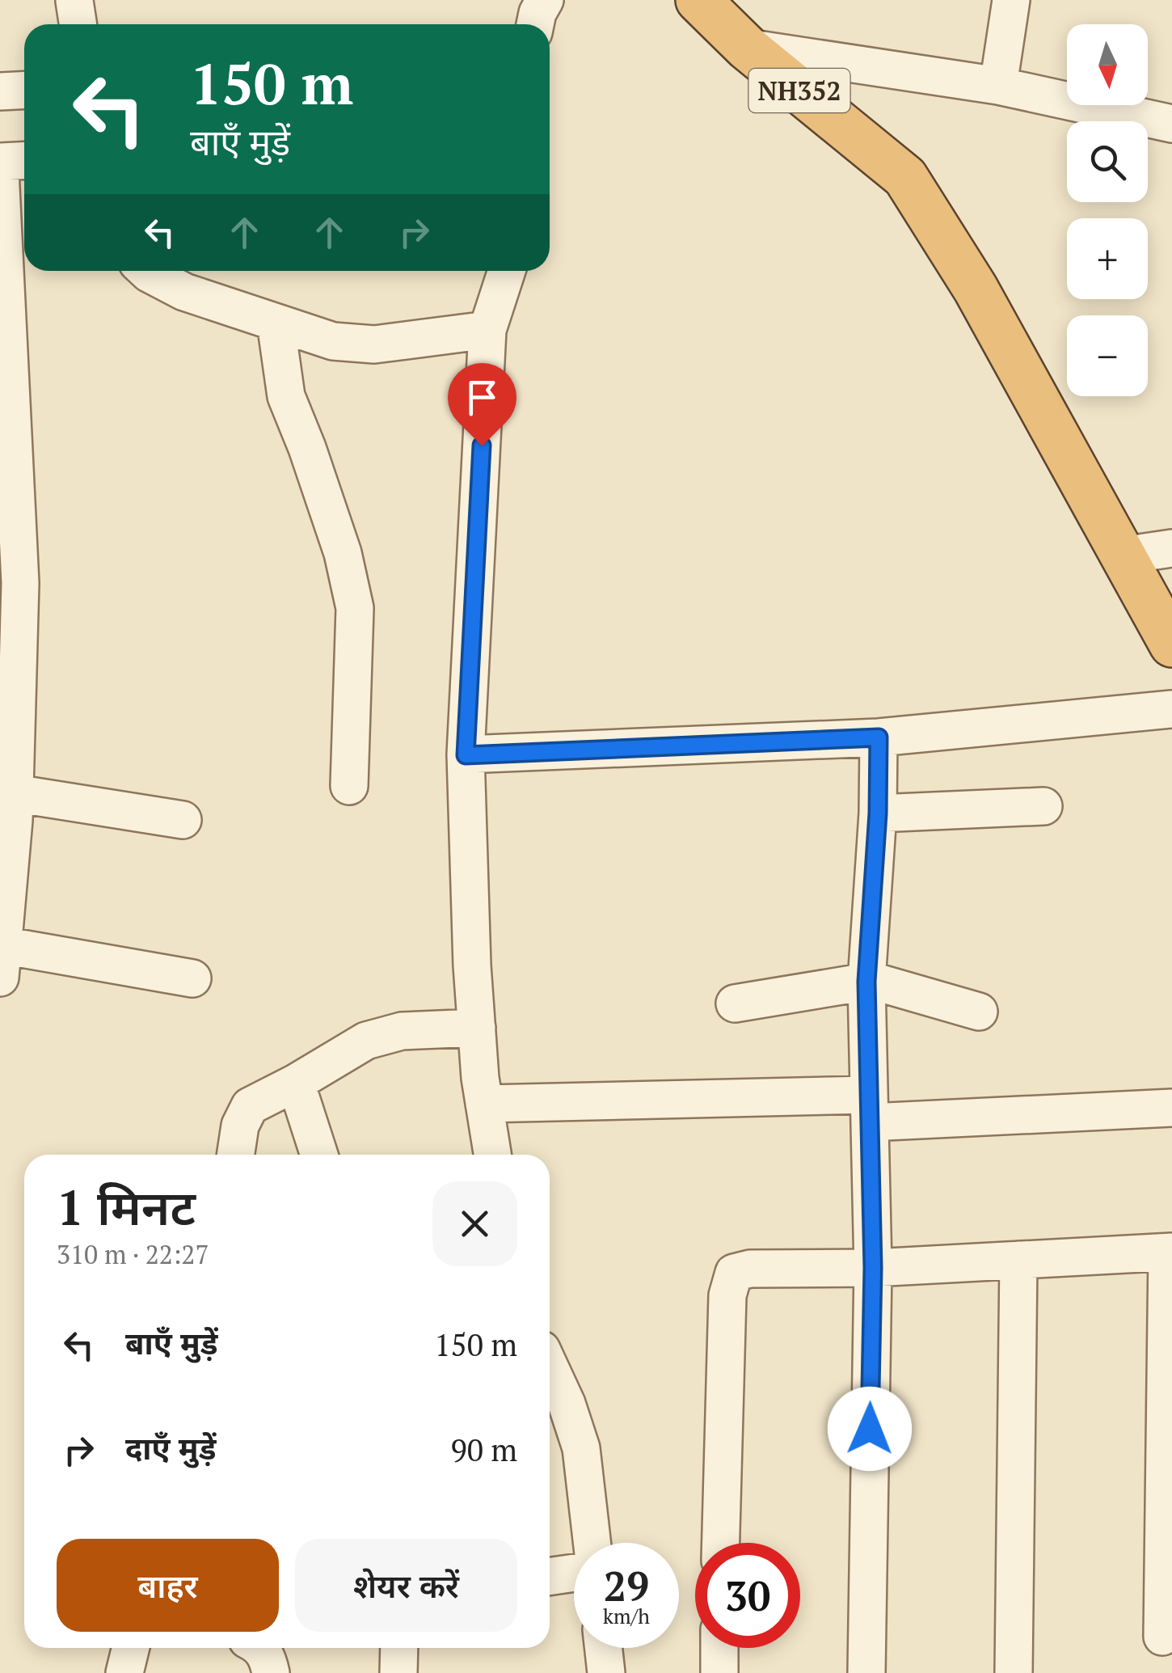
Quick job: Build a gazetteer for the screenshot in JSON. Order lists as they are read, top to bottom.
{
  "streets": {
    "highway": ["NH352"]
  },
  "north": "bottom",
  "page": {
    "map_buttons": ["+", "−"],
    "turn": ["150 m", "बाएँ मुड़ें"],
    "heading": ["1 मिनट", "310 m · 22:27"],
    "list": [
      {
        "name": "बाएँ मुड़ें",
        "value": "150 m"
      },
      {
        "name": "दाएँ मुड़ें",
        "value": "90 m"
      }
    ],
    "buttons": ["बाहर", "शेयर करें"],
    "speed": "29 km/h",
    "limit": "30"
  }
}
